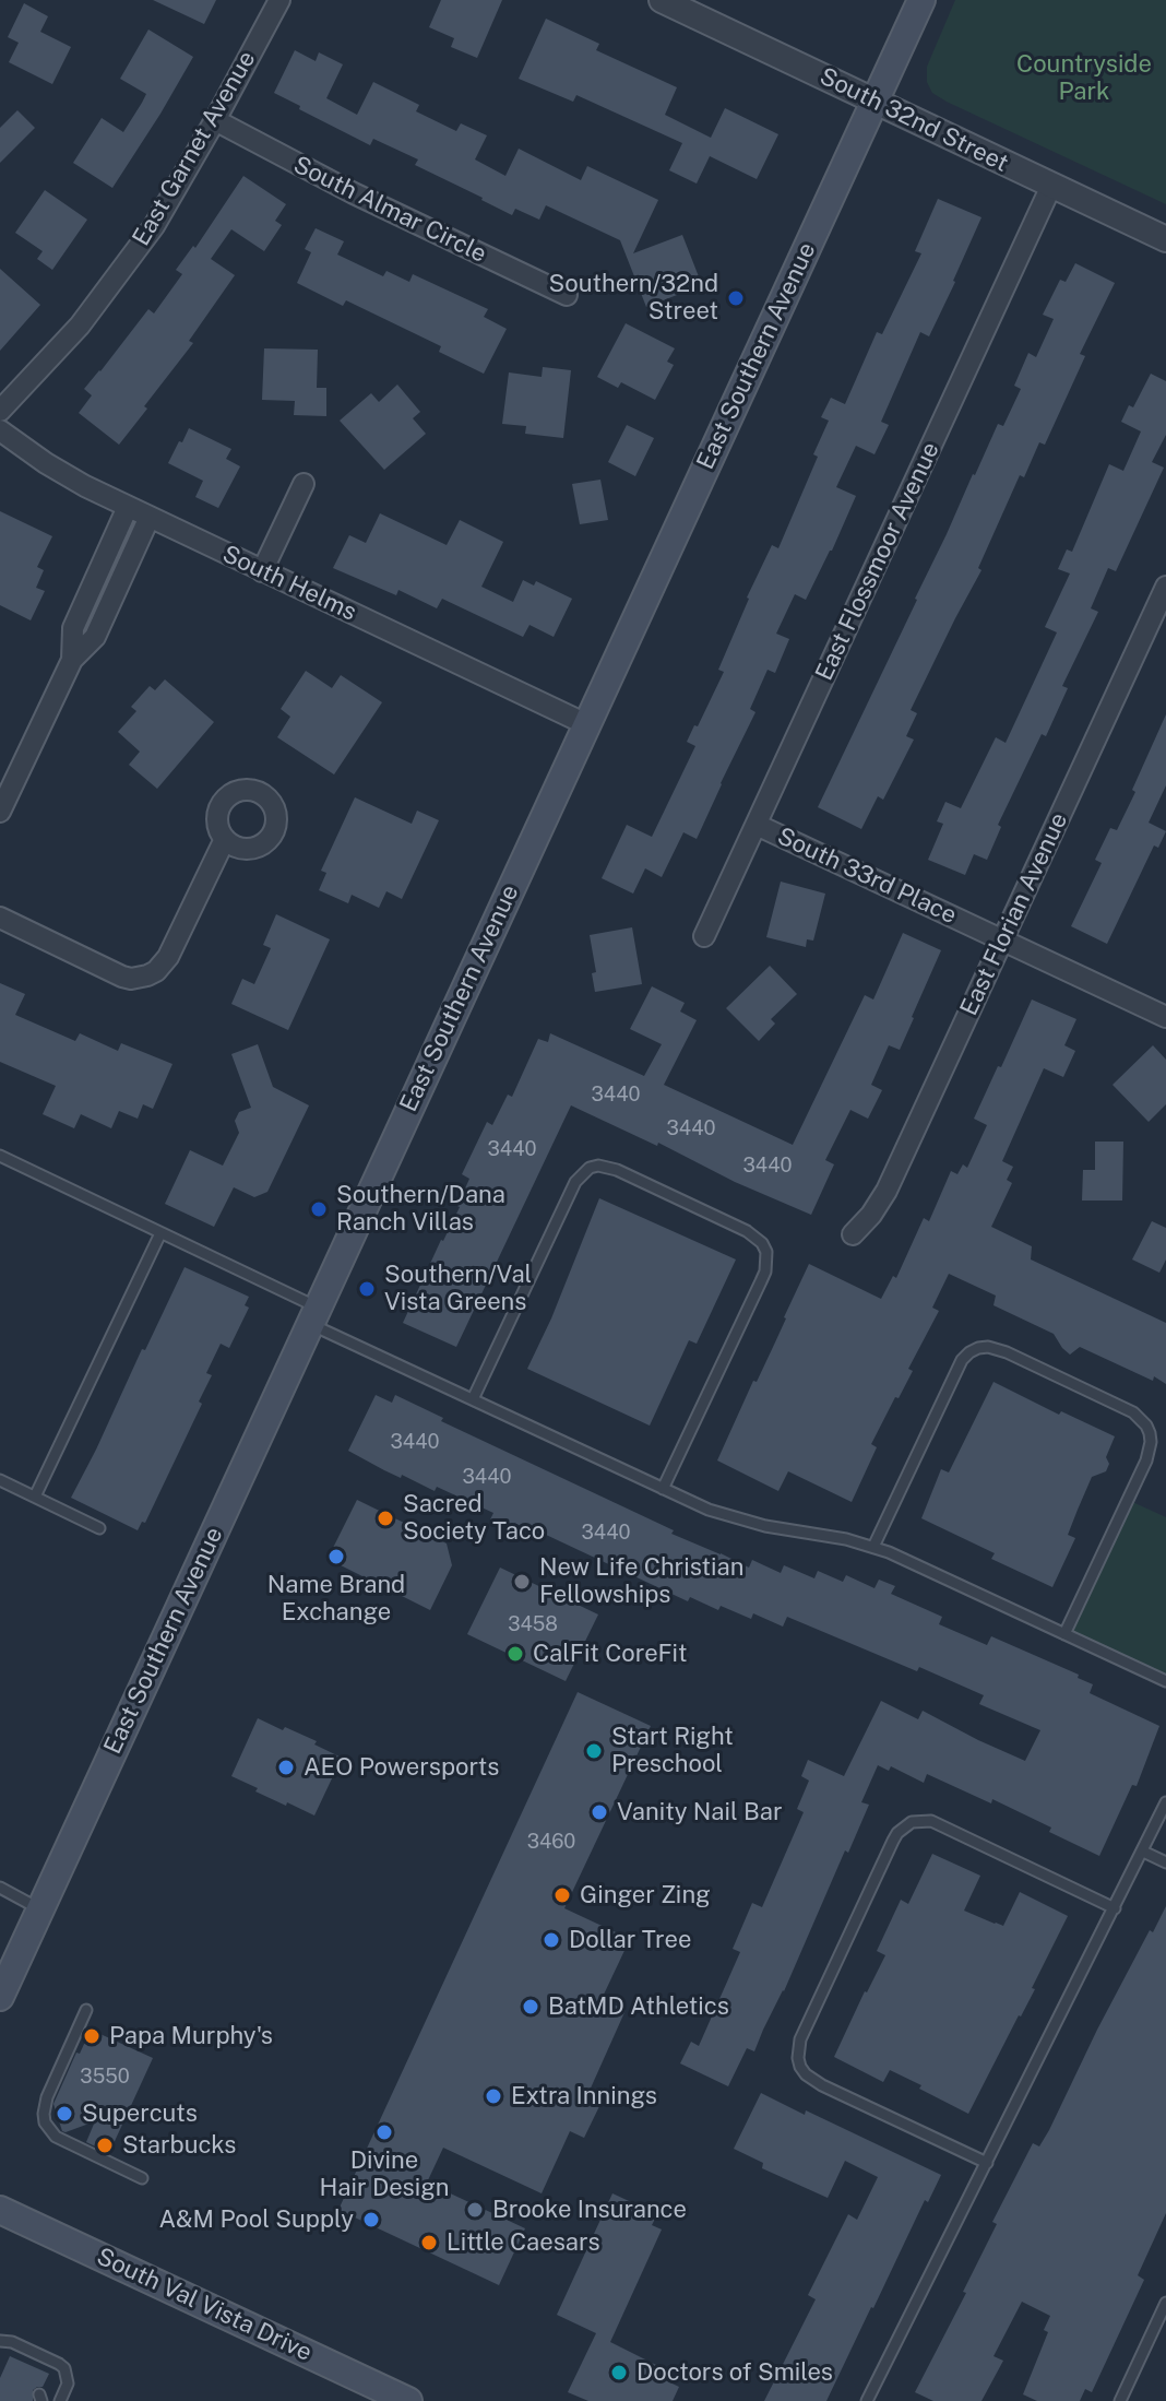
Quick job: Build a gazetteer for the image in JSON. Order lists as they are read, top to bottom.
{
  "streets": {
    "main road": ["East Southern Avenue", "South Val Vista Drive"],
    "street": [
      "South 32nd Street",
      "East Garnet Avenue",
      "South Almar Circle",
      "East Flossmoor Avenue",
      "South Helms",
      "South 33rd Place",
      "East Florian Avenue"
    ]
  },
  "crossings": [
    ["South 32nd Street", "East Southern Avenue"],
    ["South 32nd Street", "East Flossmoor Avenue"],
    ["East Garnet Avenue", "South Almar Circle"],
    ["East Southern Avenue", "South Helms"],
    ["East Flossmoor Avenue", "South 33rd Place"],
    ["South 33rd Place", "East Florian Avenue"]
  ],
  "parks": ["Countryside Park"],
  "places": [
    "Southern/32nd Street",
    "Southern/Dana Ranch Villas",
    "Southern/Val Vista Greens",
    "Sacred Society Taco",
    "Name Brand Exchange",
    "New Life Christian Fellowships",
    "CalFit CoreFit",
    "Start Right Preschool",
    "AEO Powersports",
    "Vanity Nail Bar",
    "Ginger Zing",
    "Dollar Tree",
    "BatMD Athletics",
    "Papa Murphy's",
    "Extra Innings",
    "Supercuts",
    "Divine Hair Design",
    "Starbucks",
    "Brooke Insurance",
    "A&M Pool Supply",
    "Little Caesars",
    "Doctors of Smiles"
  ],
  "house_numbers": [
    "3440",
    "3440",
    "3440",
    "3440",
    "3440",
    "3440",
    "3440",
    "3458",
    "3460",
    "3550"
  ]
}
